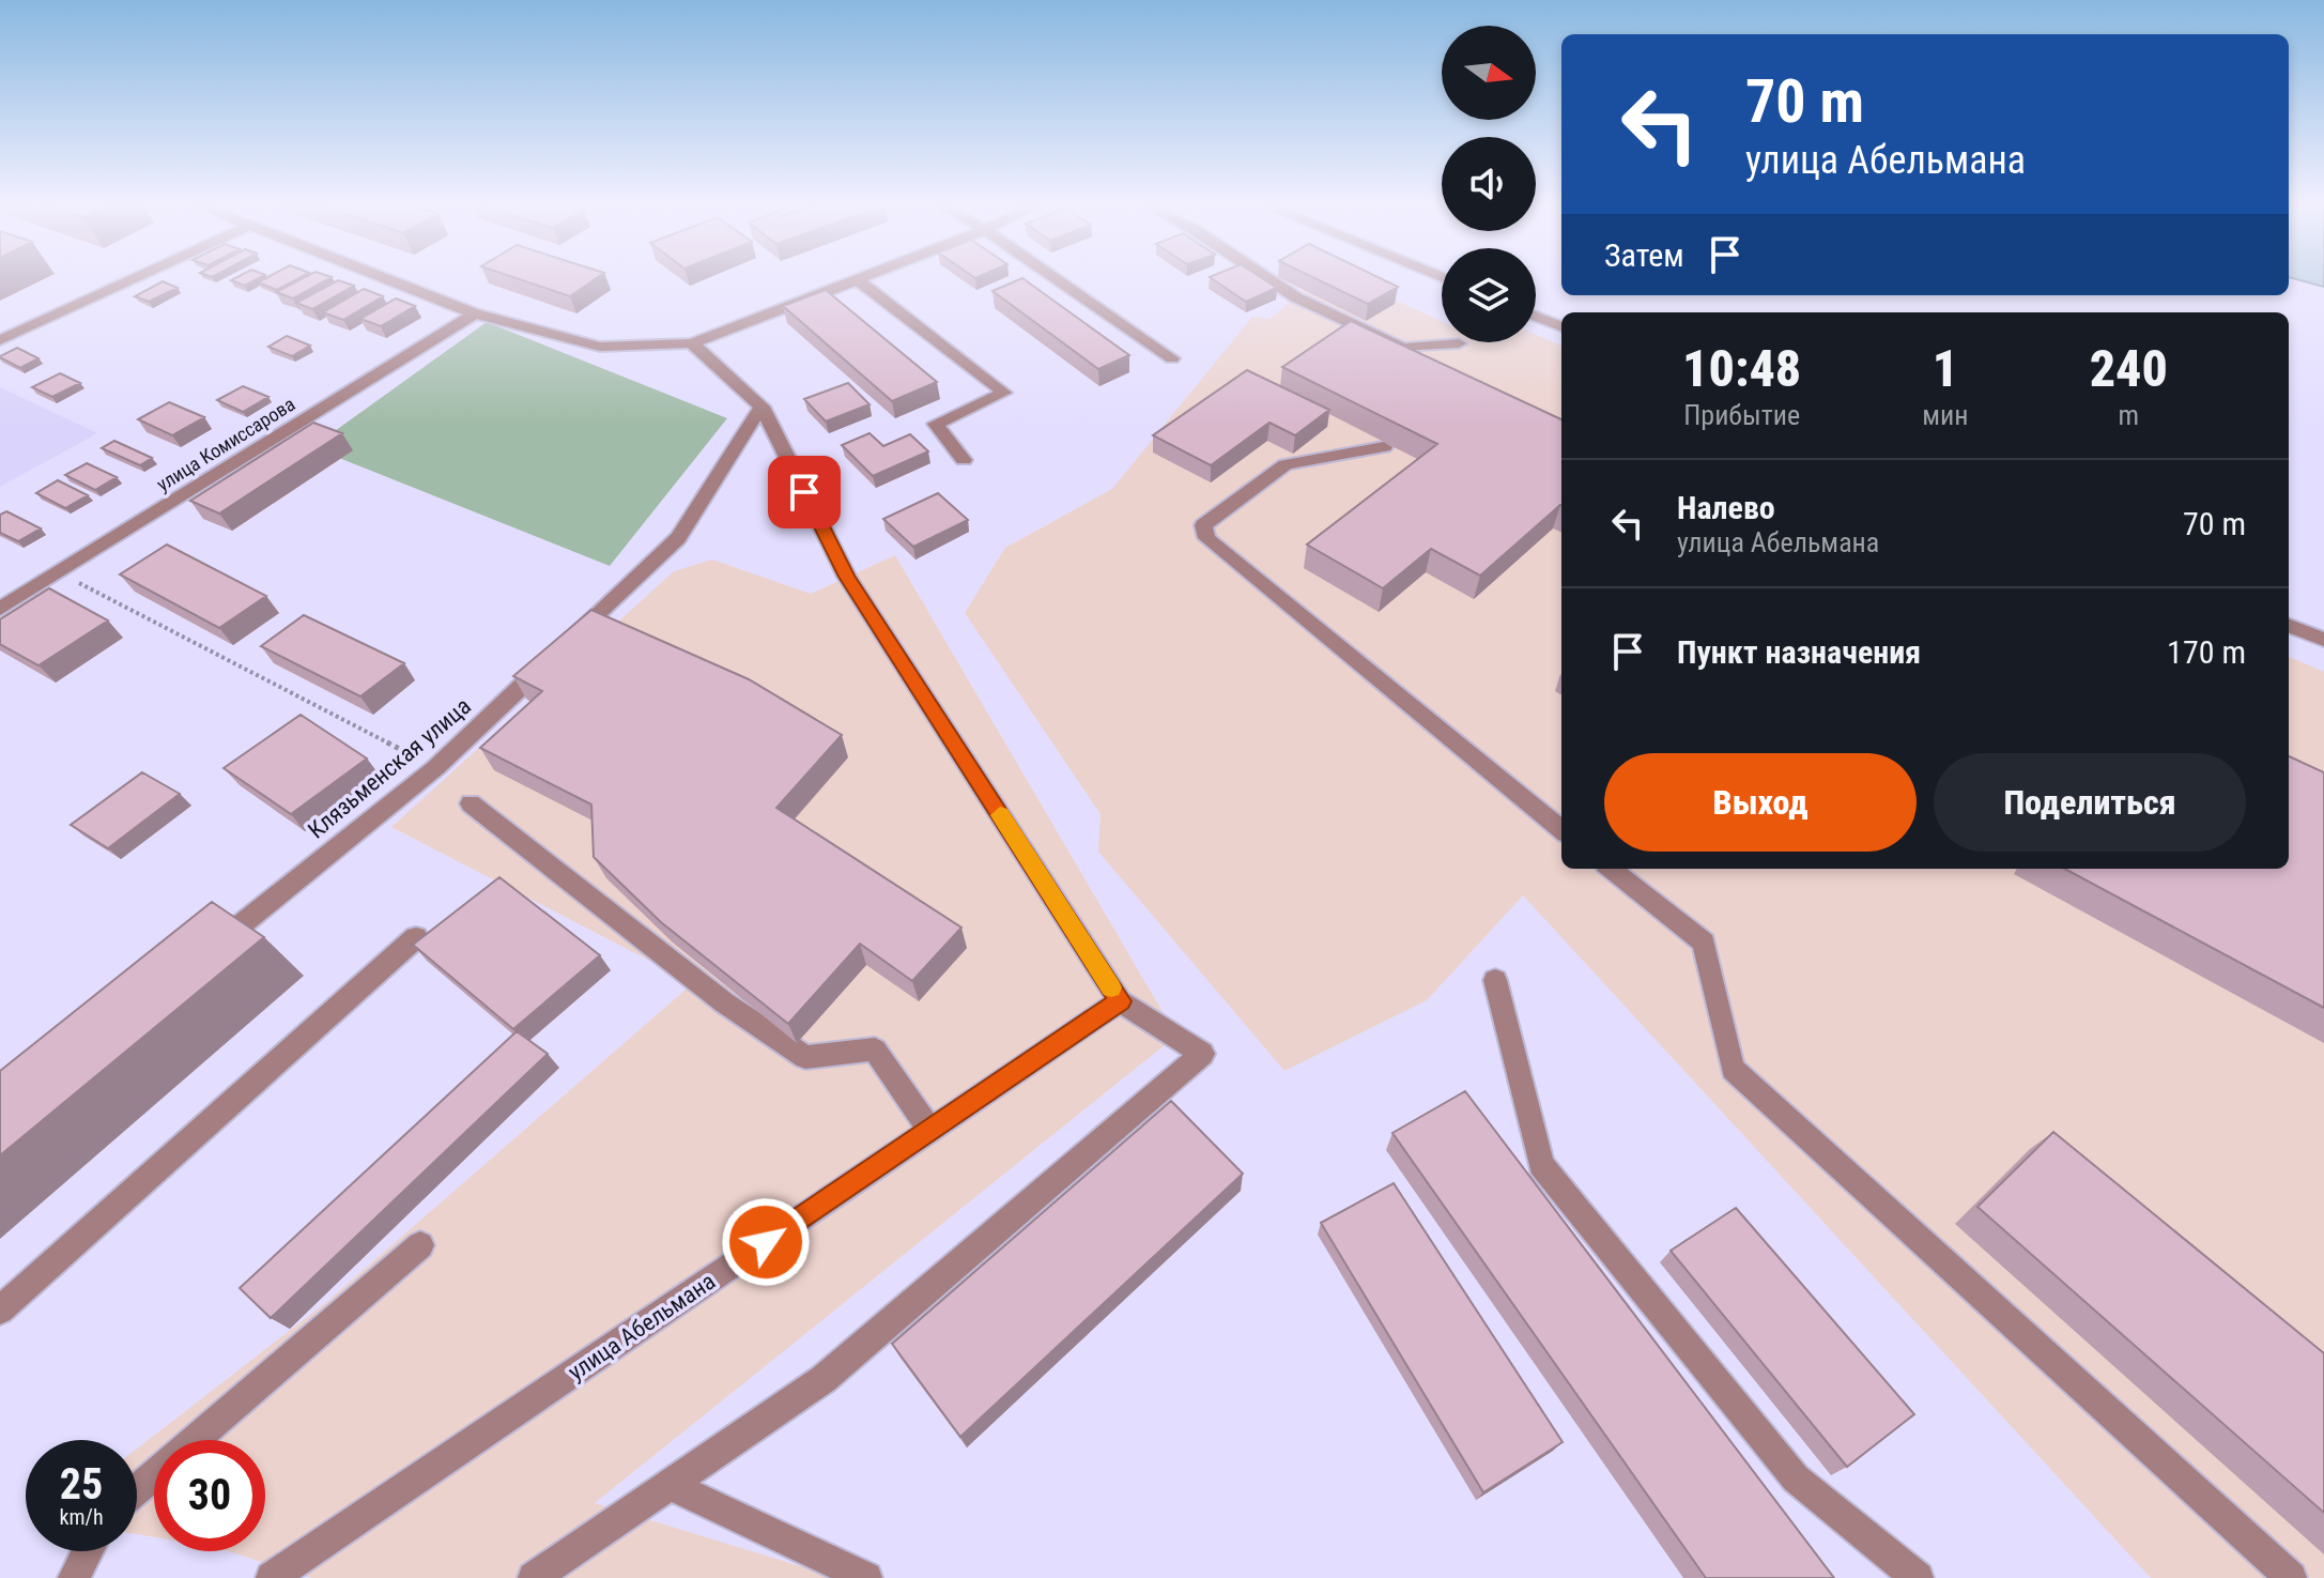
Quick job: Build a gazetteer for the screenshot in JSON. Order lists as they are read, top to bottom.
{
  "streets": {
    "street": ["улица Комиссарова", "Клязьменская улица", "улица Абельмана"]
  },
  "north": "right",
  "page": {
    "turn": ["70 m", "улица Абельмана"],
    "then": "Затем",
    "eta": [
      "10:48",
      "Прибытие",
      "1",
      "мин",
      "240",
      "m"
    ],
    "list": [
      {
        "name": "Налево",
        "note": "улица Абельмана",
        "value": "70 m"
      },
      {
        "name": "Пункт назначения",
        "value": "170 m"
      }
    ],
    "buttons": ["Выход", "Поделиться"],
    "speed": "25 km/h",
    "limit": "30"
  }
}
